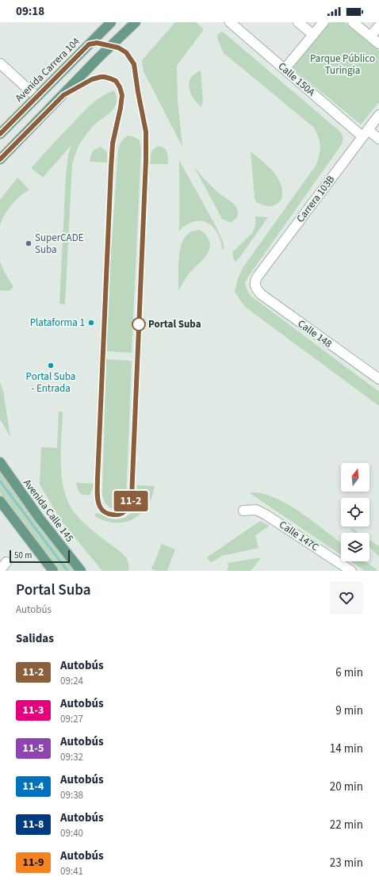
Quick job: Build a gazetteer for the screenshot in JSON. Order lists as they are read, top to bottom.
{
  "streets": {
    "main road": ["Avenida Carrera 104", "Avenida Calle 145"],
    "street": [
      "Calle 150A",
      "Carrera 103B",
      "Calle 148",
      "Calle 147C"
    ]
  },
  "crossings": [
    ["Calle 150A", "Carrera 103B"],
    ["Carrera 103B", "Calle 148"]
  ],
  "parks": ["Parque Público Turingia"],
  "places": [
    "SuperCADE Suba",
    "Plataforma 1",
    "Portal Suba",
    "Portal Suba - Entrada"
  ],
  "lines": ["bus line 11-2"],
  "scale_bar": "50 m",
  "north": "top",
  "page": {
    "status": "09:18",
    "on_map": "11-2",
    "scale": "50 m",
    "heading": [
      ["Portal Suba", "Autobús"],
      "Salidas"
    ],
    "list": [
      {
        "mark": "11-2",
        "name": "Autobús",
        "note": "09:24",
        "value": "6 min"
      },
      {
        "mark": "11-3",
        "name": "Autobús",
        "note": "09:27",
        "value": "9 min"
      },
      {
        "mark": "11-5",
        "name": "Autobús",
        "note": "09:32",
        "value": "14 min"
      },
      {
        "mark": "11-4",
        "name": "Autobús",
        "note": "09:38",
        "value": "20 min"
      },
      {
        "mark": "11-8",
        "name": "Autobús",
        "note": "09:40",
        "value": "22 min"
      },
      {
        "mark": "11-9",
        "name": "Autobús",
        "note": "09:41",
        "value": "23 min"
      }
    ]
  }
}
